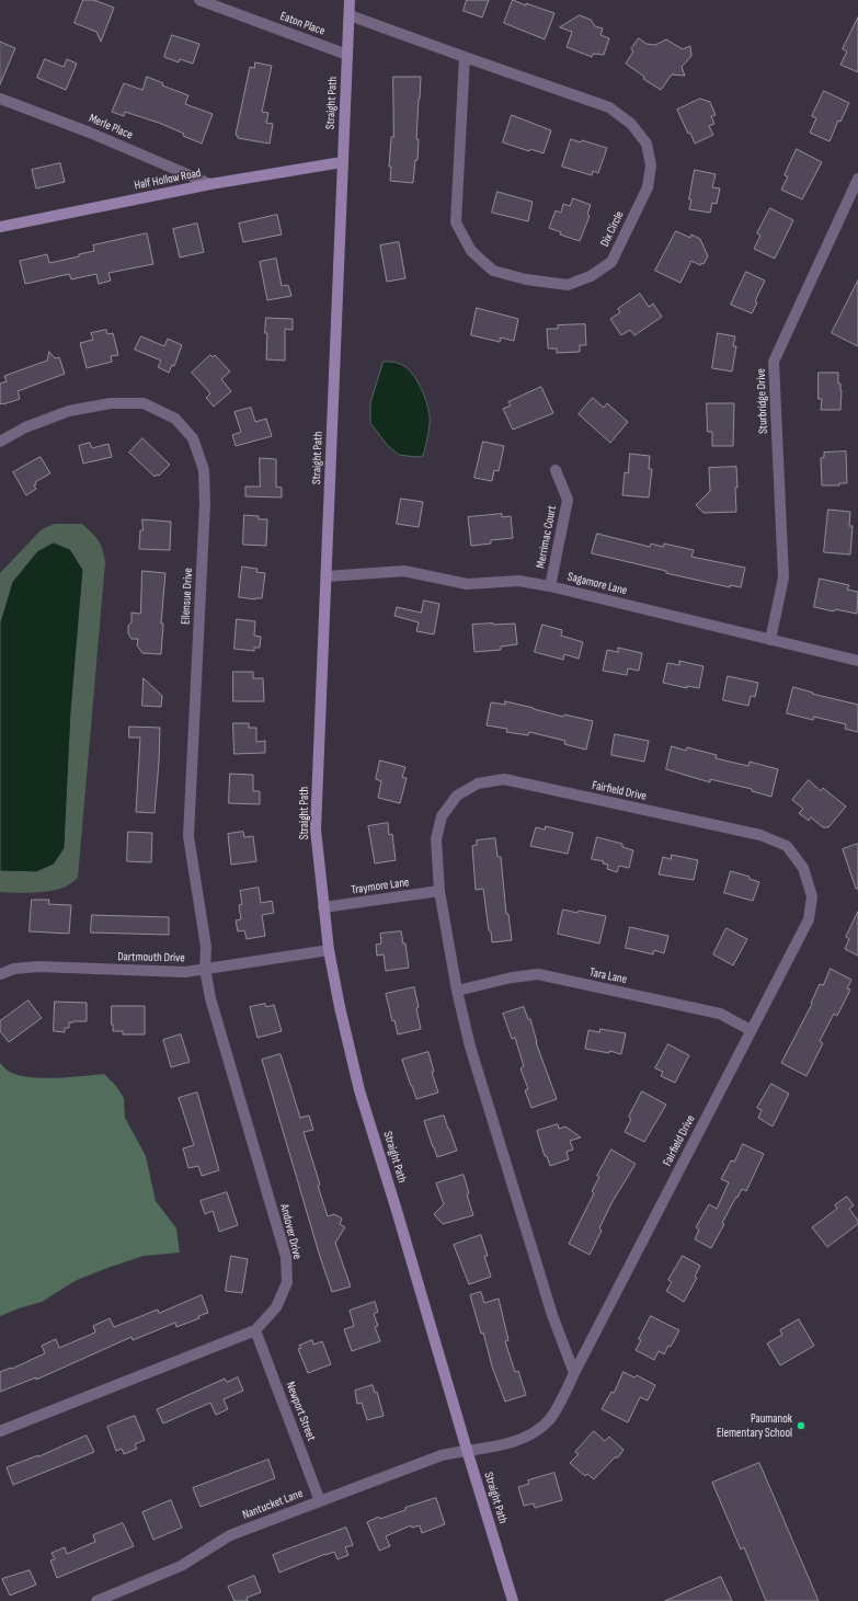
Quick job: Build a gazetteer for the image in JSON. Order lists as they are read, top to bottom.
{
  "streets": {
    "main road": ["Straight Path", "Half Hollow Road"],
    "street": [
      "Eaton Place",
      "Merle Place",
      "Dix Circle",
      "Sturbridge Drive",
      "Merrimac Court",
      "Sagamore Lane",
      "Ellensue Drive",
      "Fairfield Drive",
      "Traymore Lane",
      "Dartmouth Drive",
      "Tara Lane",
      "Andover Drive",
      "Newport Street",
      "Nantucket Lane"
    ]
  },
  "crossings": [
    ["Eaton Place", "Straight Path"],
    ["Straight Path", "Half Hollow Road"],
    ["Straight Path", "Dix Circle"],
    ["Straight Path", "Sagamore Lane"],
    ["Straight Path", "Fairfield Drive"],
    ["Straight Path", "Traymore Lane"],
    ["Straight Path", "Dartmouth Drive"],
    ["Straight Path", "Nantucket Lane"],
    ["Merle Place", "Half Hollow Road"],
    ["Sturbridge Drive", "Sagamore Lane"],
    ["Merrimac Court", "Sagamore Lane"],
    ["Ellensue Drive", "Dartmouth Drive"],
    ["Ellensue Drive", "Andover Drive"],
    ["Fairfield Drive", "Traymore Lane"],
    ["Fairfield Drive", "Tara Lane"],
    ["Fairfield Drive", "Nantucket Lane"],
    ["Dartmouth Drive", "Andover Drive"],
    ["Andover Drive", "Newport Street"],
    ["Newport Street", "Nantucket Lane"]
  ],
  "places": ["Paumanok Elementary School"]
}
